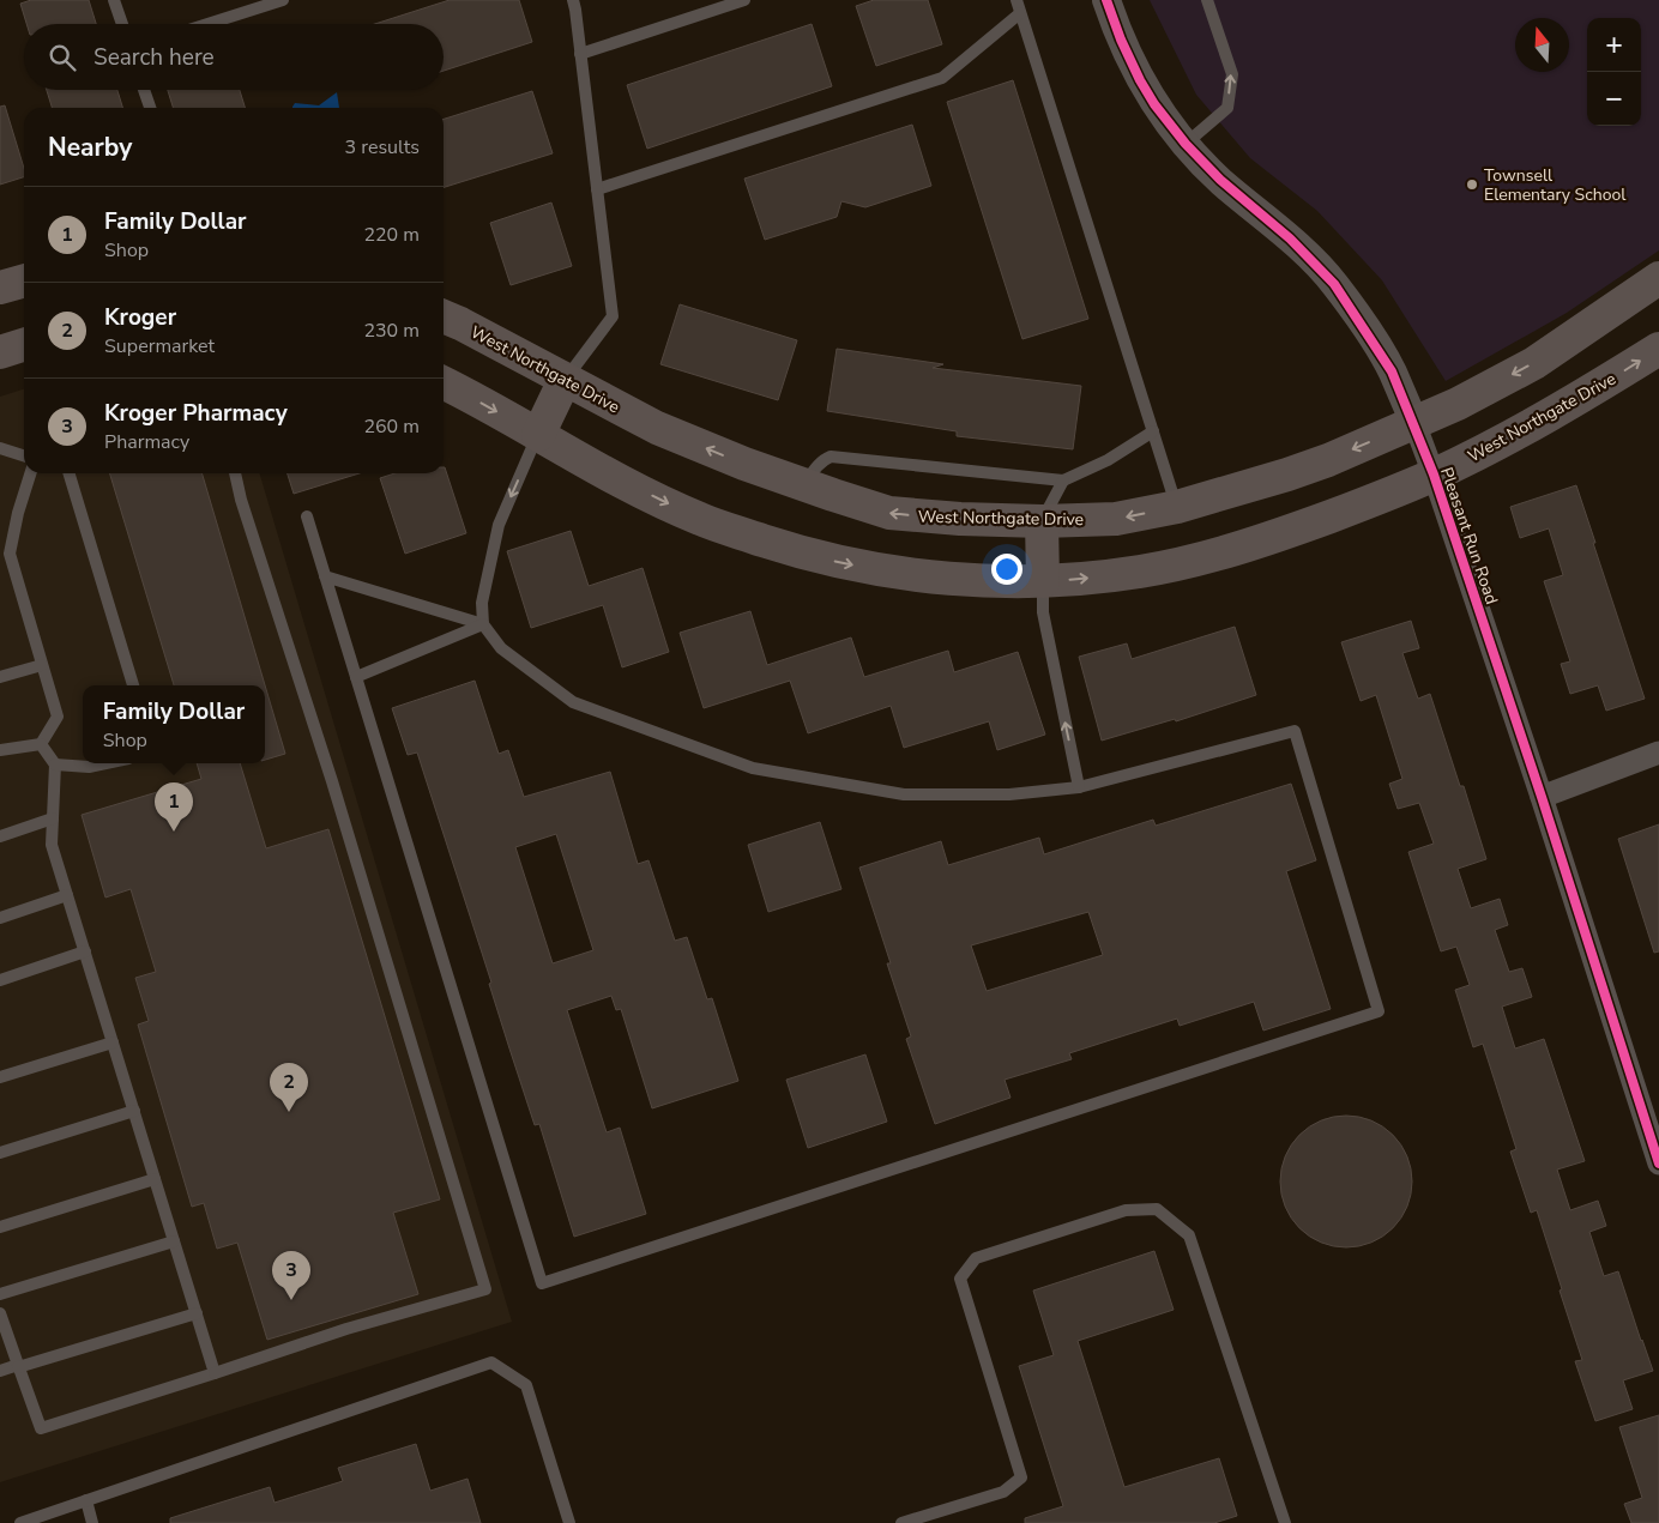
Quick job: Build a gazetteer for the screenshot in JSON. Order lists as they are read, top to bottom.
{
  "streets": {
    "main road": ["West Northgate Drive"],
    "street": ["Pleasant Run Road"]
  },
  "crossings": [
    ["West Northgate Drive", "Pleasant Run Road"]
  ],
  "places": ["Townsell Elementary School"],
  "north": "top",
  "page": {
    "map_buttons": ["+", "−"],
    "search": "Search here",
    "heading": ["Nearby", "3 results"],
    "list": [
      {
        "mark": "1",
        "name": "Family Dollar",
        "note": "Shop",
        "value": "220 m"
      },
      {
        "mark": "2",
        "name": "Kroger",
        "note": "Supermarket",
        "value": "230 m"
      },
      {
        "mark": "3",
        "name": "Kroger Pharmacy",
        "note": "Pharmacy",
        "value": "260 m"
      }
    ],
    "popup": ["Family Dollar", "Shop"],
    "pins": ["1", "2", "3"]
  }
}
